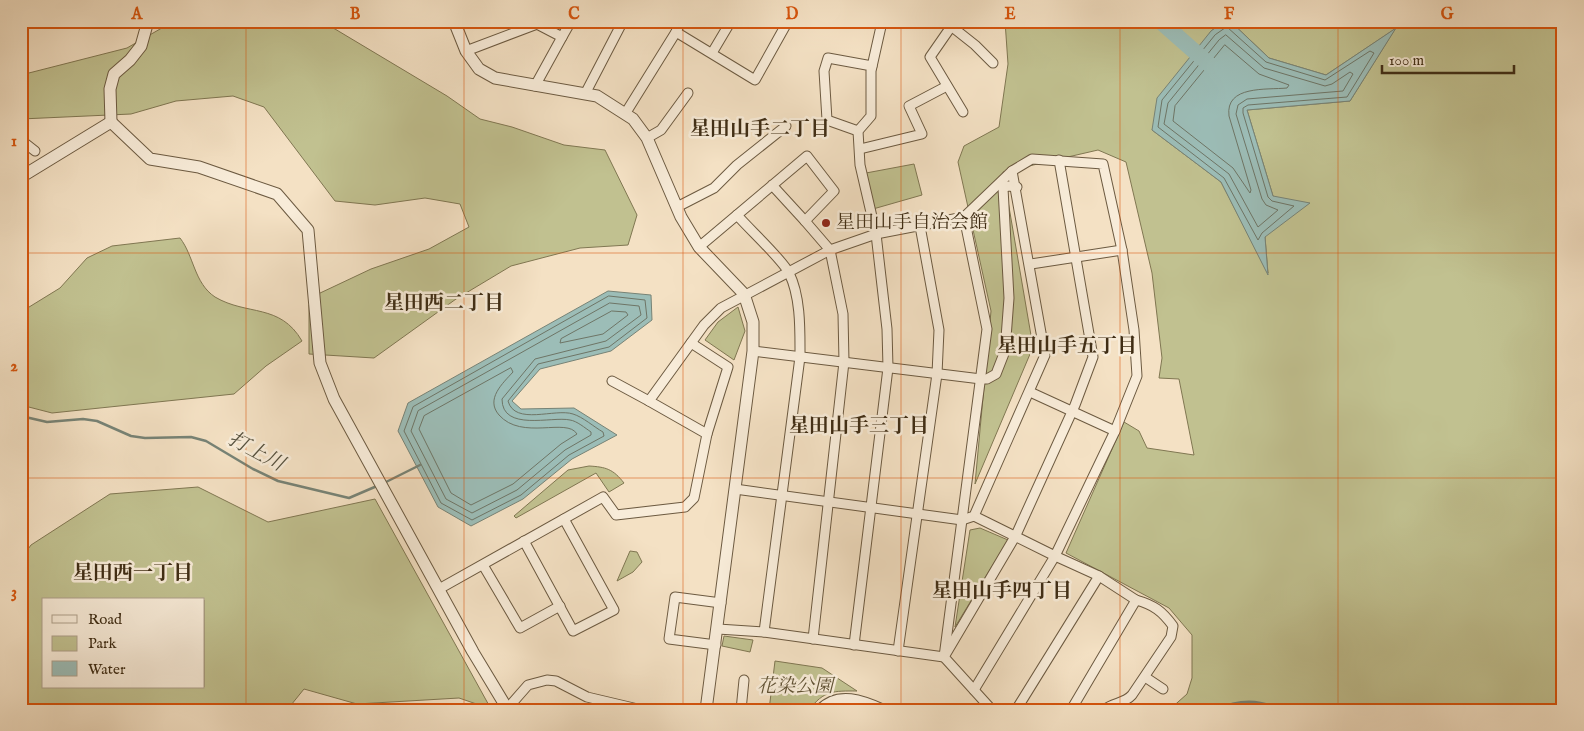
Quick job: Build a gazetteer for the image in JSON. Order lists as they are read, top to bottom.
{
  "districts": [
    "星田山手二丁目",
    "星田西二丁目",
    "星田山手五丁目",
    "星田山手三丁目",
    "星田西一丁目",
    "星田山手四丁目"
  ],
  "water": ["打上川"],
  "parks": ["花染公園"],
  "places": ["星田山手自治会館"],
  "legend": ["Road", "Park", "Water"],
  "scale_bar": "100 m",
  "grid": {
    "columns": [
      "A",
      "B",
      "C",
      "D",
      "E",
      "F",
      "G"
    ],
    "rows": ["1", "2", "3"]
  }
}
